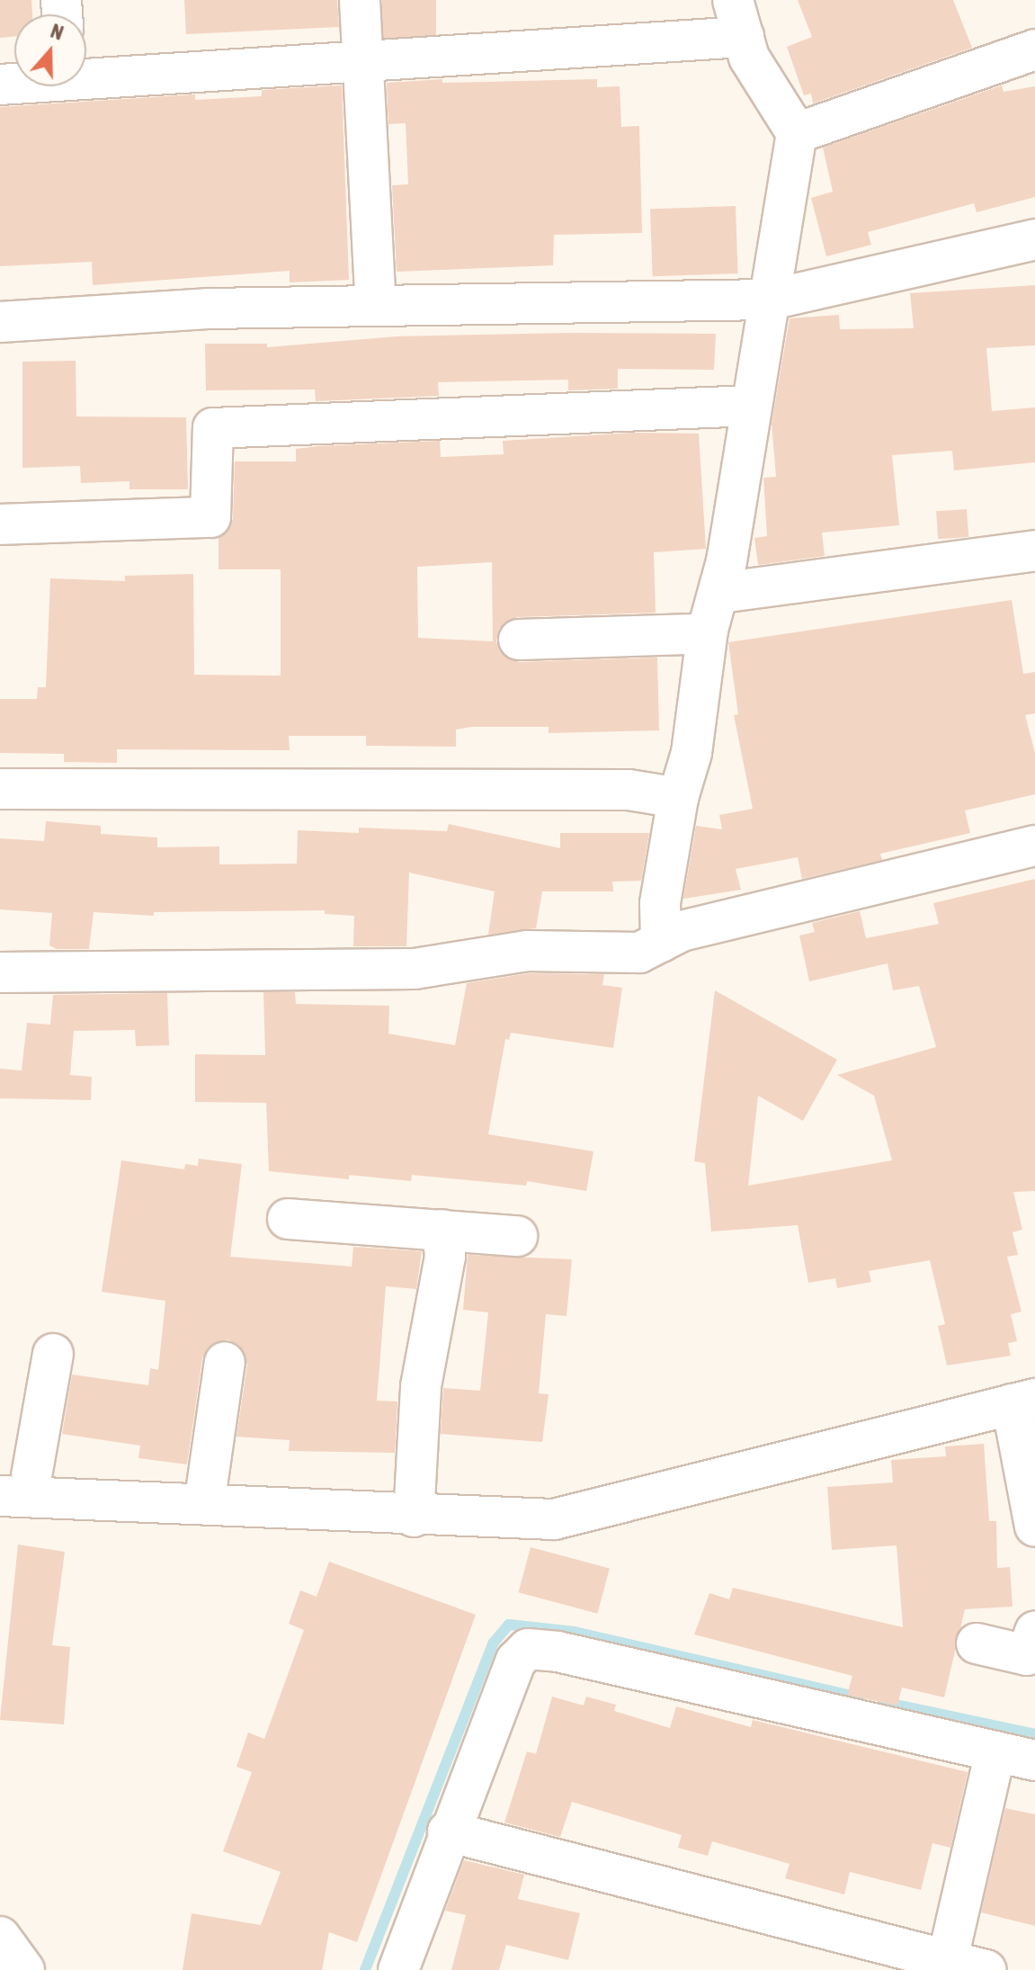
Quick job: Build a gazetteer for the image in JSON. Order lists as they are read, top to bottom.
{
  "north": "top"
}
